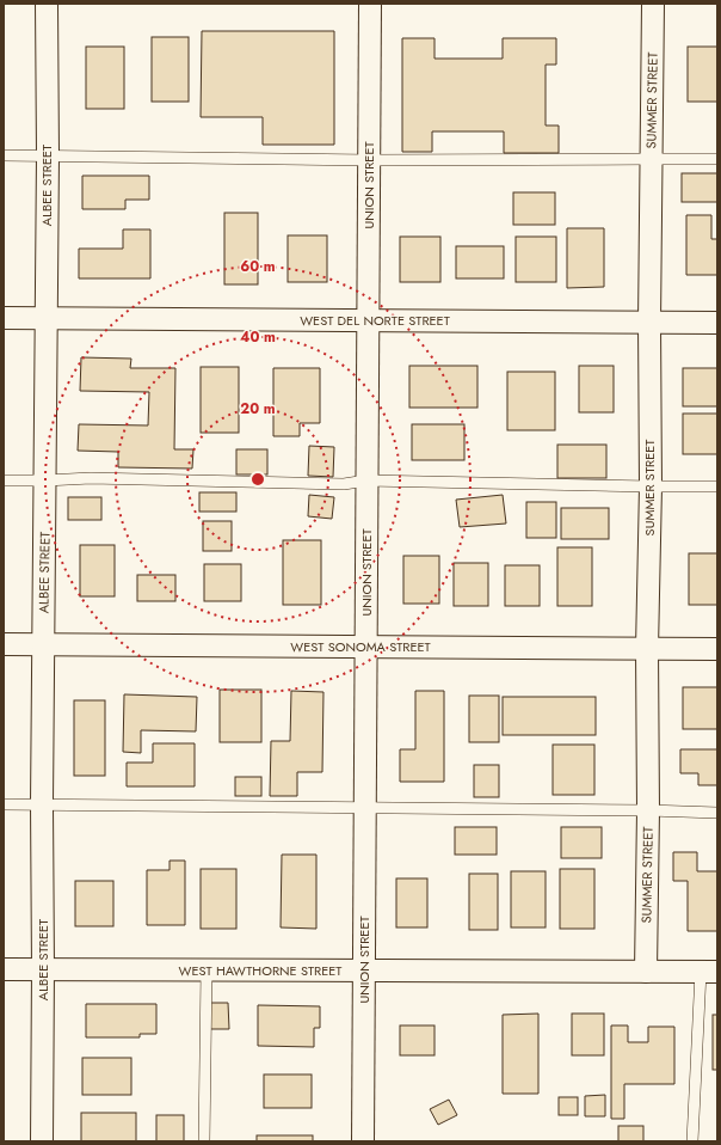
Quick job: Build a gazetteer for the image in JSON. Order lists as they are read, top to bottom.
{
  "streets": {
    "street": [
      "SUMMER STREET",
      "ALBEE STREET",
      "UNION STREET",
      "WEST DEL NORTE STREET",
      "WEST SONOMA STREET",
      "WEST HAWTHORNE STREET"
    ]
  },
  "crossings": [
    ["SUMMER STREET", "WEST DEL NORTE STREET"],
    ["SUMMER STREET", "WEST SONOMA STREET"],
    ["SUMMER STREET", "WEST HAWTHORNE STREET"],
    ["ALBEE STREET", "WEST DEL NORTE STREET"],
    ["ALBEE STREET", "WEST SONOMA STREET"],
    ["ALBEE STREET", "WEST HAWTHORNE STREET"],
    ["UNION STREET", "WEST DEL NORTE STREET"],
    ["UNION STREET", "WEST SONOMA STREET"],
    ["UNION STREET", "WEST HAWTHORNE STREET"]
  ],
  "rings": ["60 m", "40 m", "20 m"]
}
